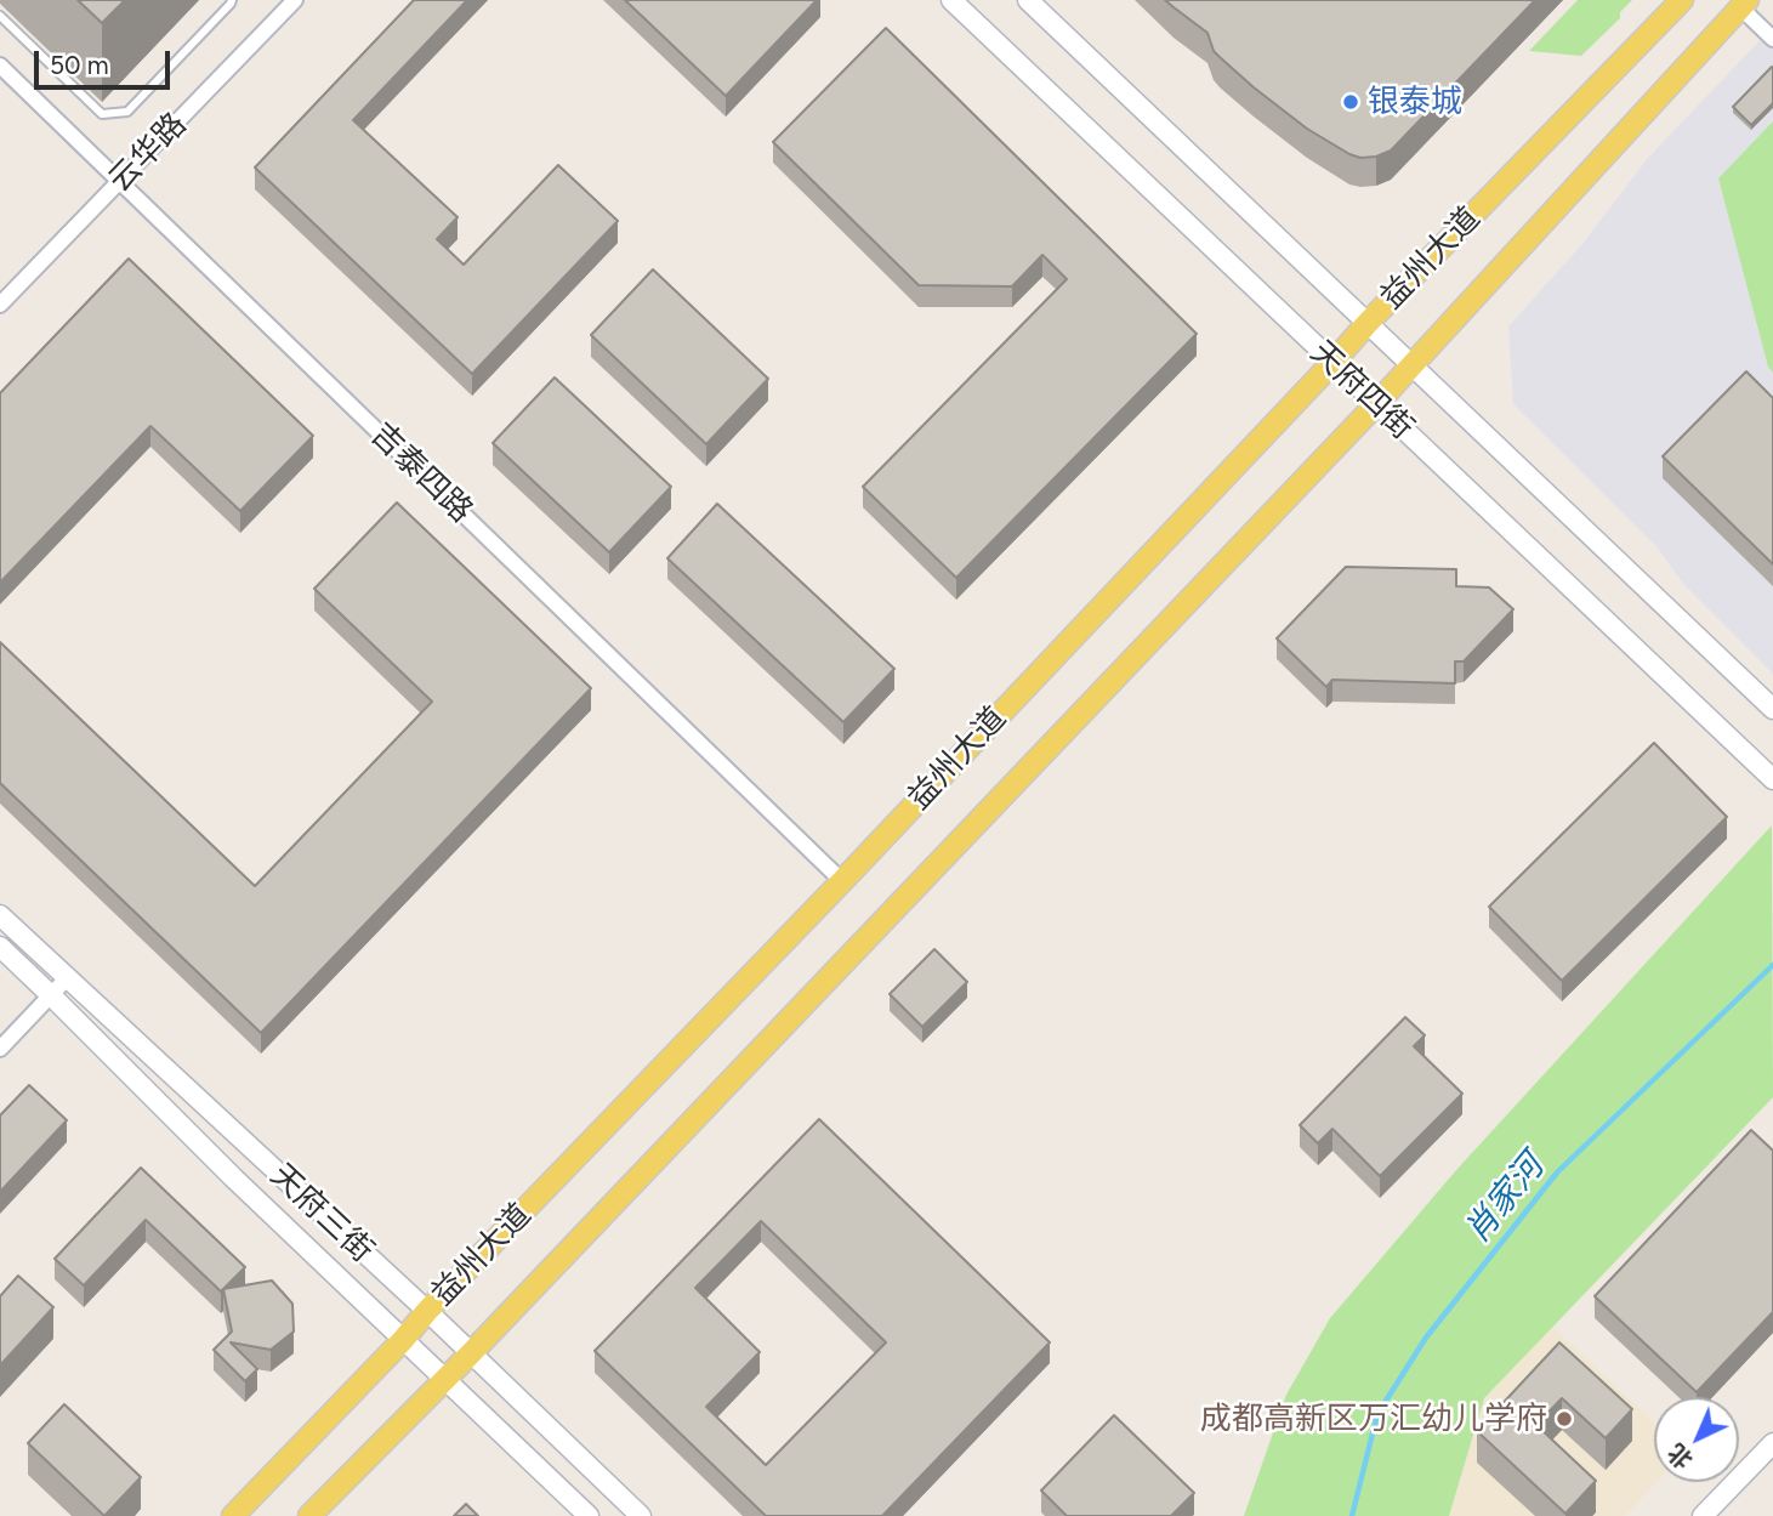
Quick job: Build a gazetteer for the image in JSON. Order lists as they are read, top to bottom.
{
  "streets": {
    "main road": ["益州大道", "天府四街", "天府三街"],
    "street": ["云华路", "吉泰四路"]
  },
  "crossings": [
    ["云华路", "吉泰四路"],
    ["益州大道", "天府四街"],
    ["益州大道", "吉泰四路"],
    ["益州大道", "天府三街"]
  ],
  "water": ["肖家河"],
  "places": ["银泰城", "成都高新区万汇幼儿学府"],
  "scale_bar": "50 m",
  "north": "bottom left"
}
